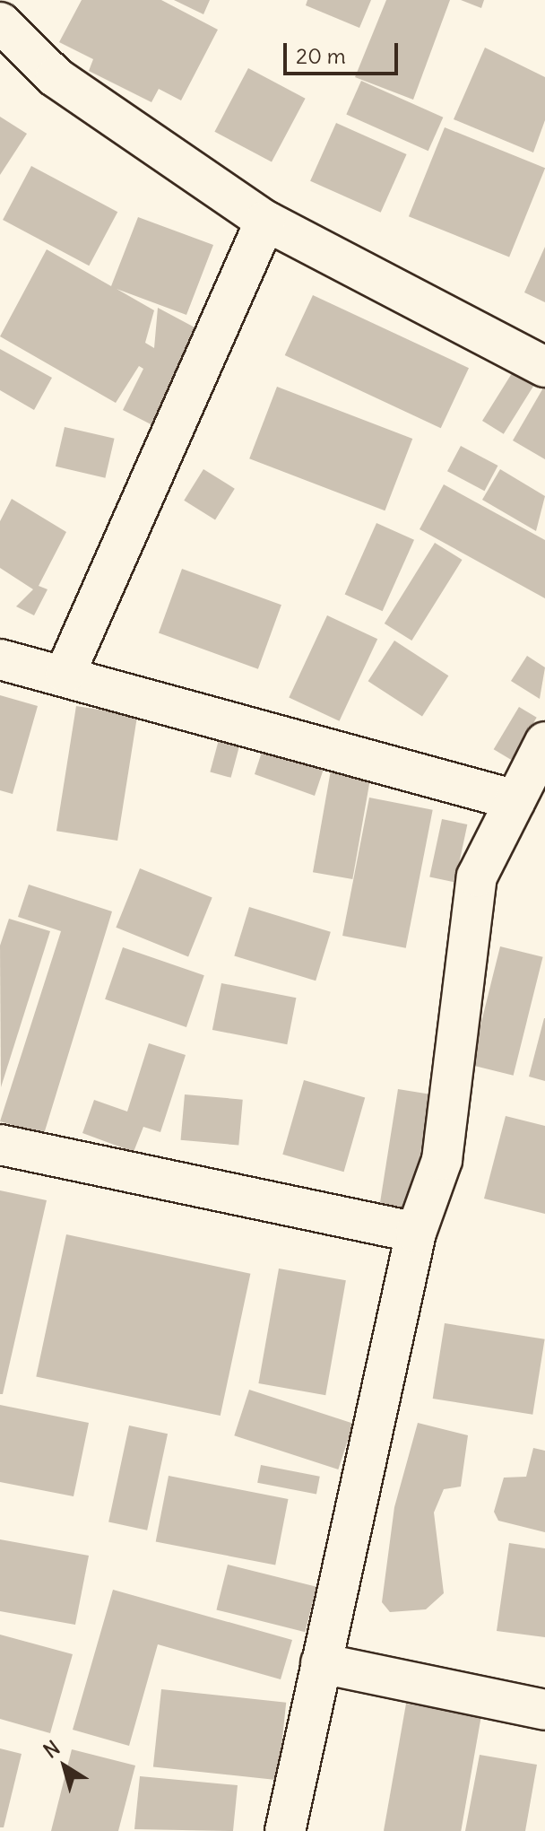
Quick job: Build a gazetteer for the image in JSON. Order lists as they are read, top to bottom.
{
  "scale_bar": "20 m",
  "north": "top left"
}
